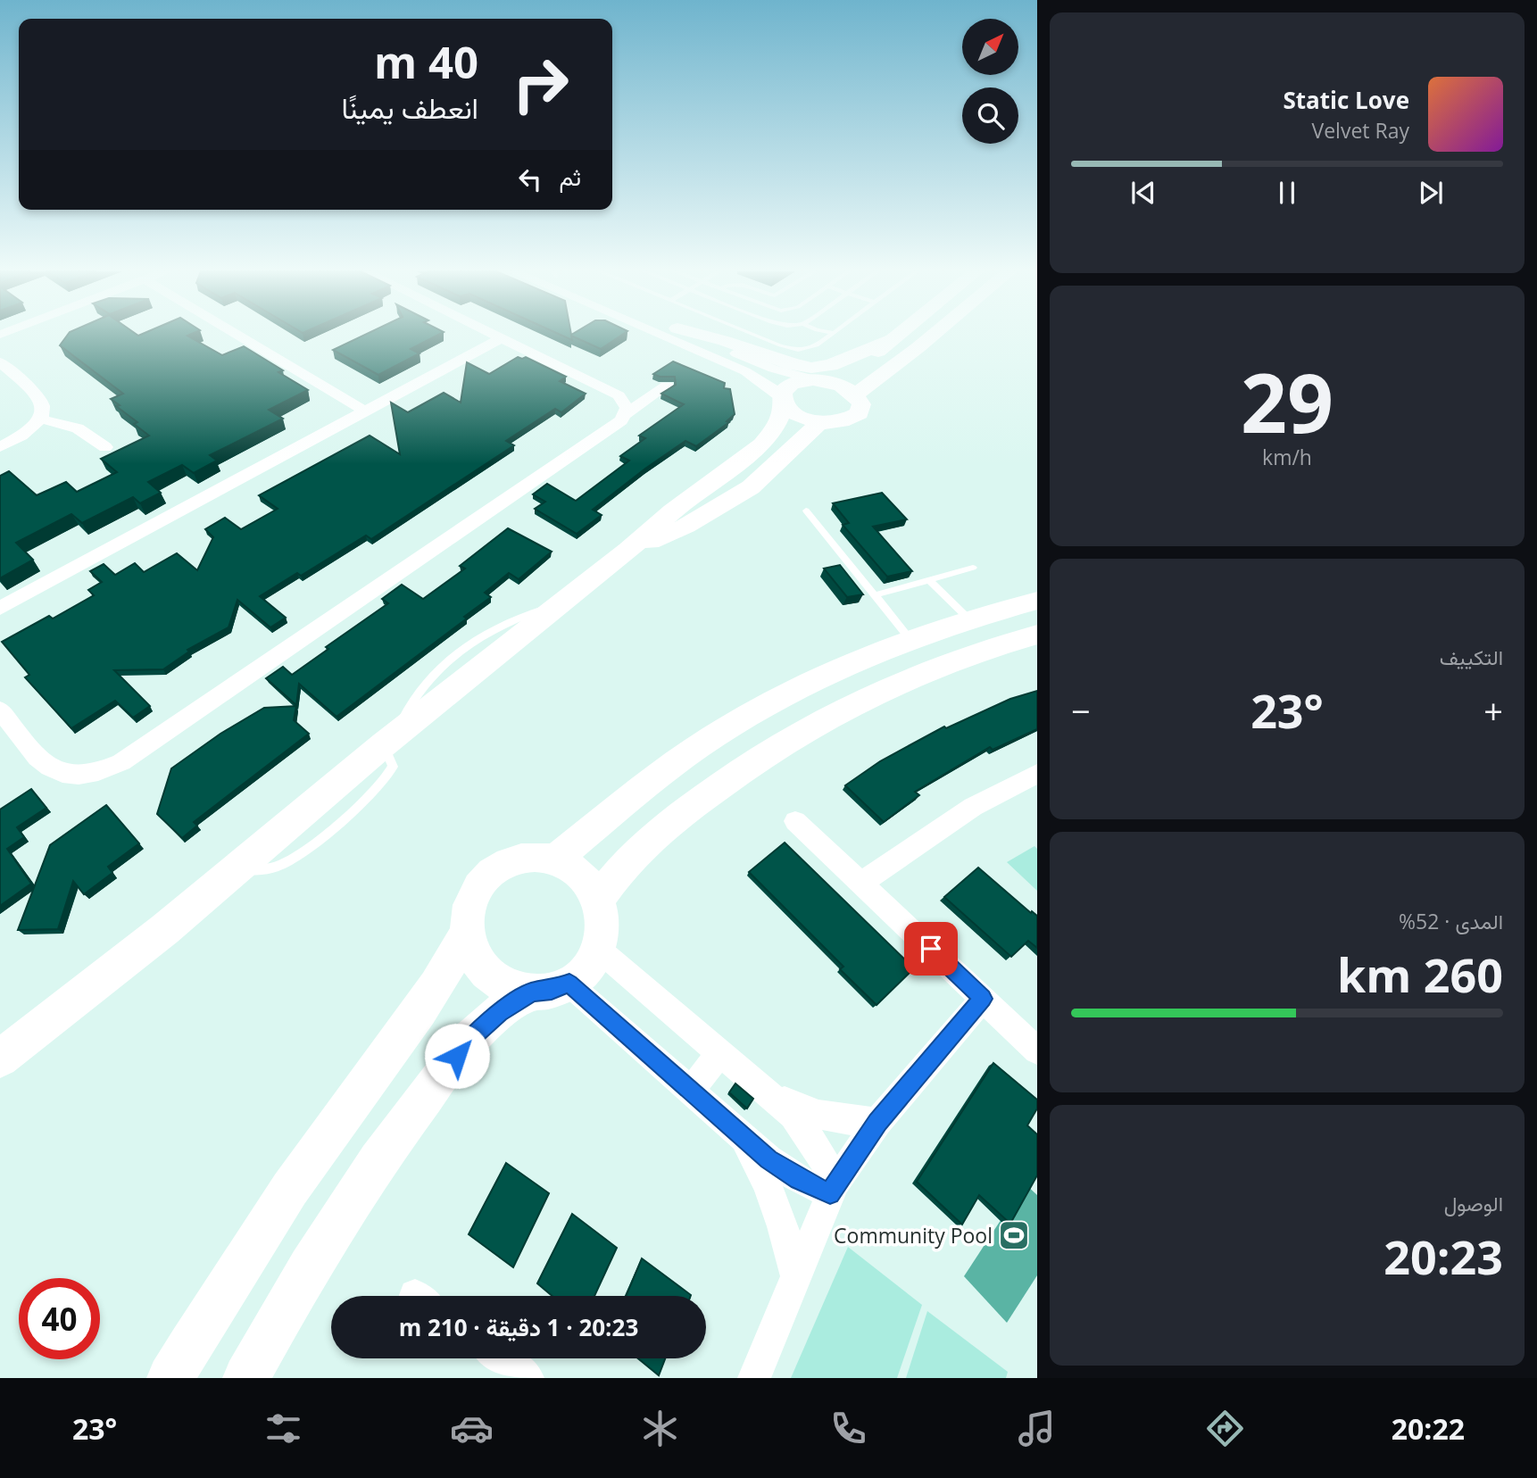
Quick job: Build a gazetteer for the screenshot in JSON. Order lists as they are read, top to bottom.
{
  "places": {
    "sports": ["Community Pool"]
  },
  "north": "top right",
  "page": {
    "turn": ["40 m", "انعطف يمينًا"],
    "song": ["Static Love", "Velvet Ray"],
    "then": "ثم",
    "tile": [
      ["29", "km/h"],
      "التكييف",
      ["المدى · 52%", "260 km"],
      ["الوصول", "20:23"]
    ],
    "heat": ["−", "23°", "+"],
    "limit": "40",
    "trip": "20:23 · 1 دقيقة · 210 m",
    "tabs": ["20:22", "23°"]
  }
}
